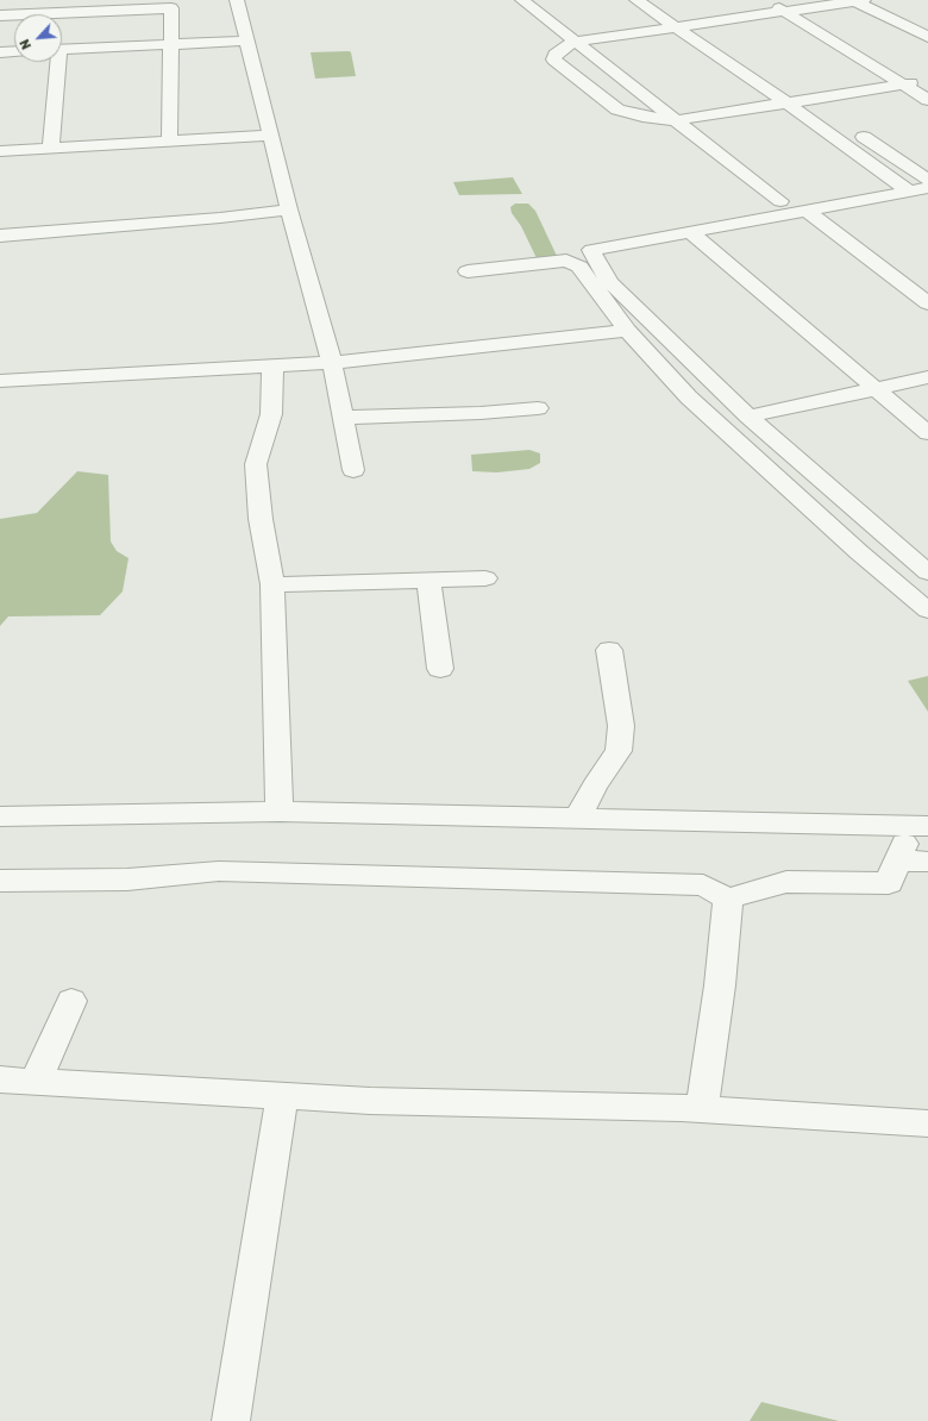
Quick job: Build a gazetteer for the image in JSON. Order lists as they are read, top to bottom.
{
  "north": "bottom left"
}
